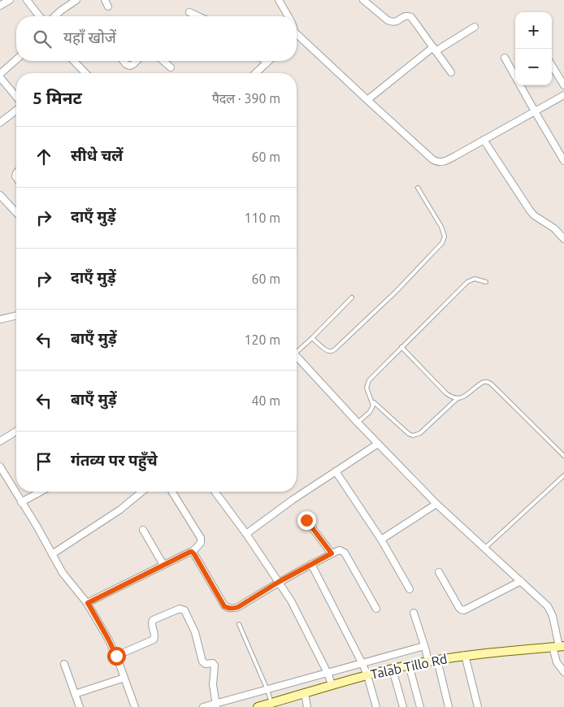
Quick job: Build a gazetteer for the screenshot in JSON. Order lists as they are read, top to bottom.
{
  "streets": {
    "main road": ["Talab Tillo Rd"]
  },
  "page": {
    "map_buttons": ["+", "−"],
    "search": "यहाँ खोजें",
    "heading": ["5 मिनट", "पैदल · 390 m"],
    "list": [
      ["सीधे चलें", "60 m"],
      ["दाएँ मुड़ें", "110 m"],
      ["दाएँ मुड़ें", "60 m"],
      ["बाएँ मुड़ें", "120 m"],
      ["बाएँ मुड़ें", "40 m"],
      "गंतव्य पर पहुँचे"
    ]
  }
}
